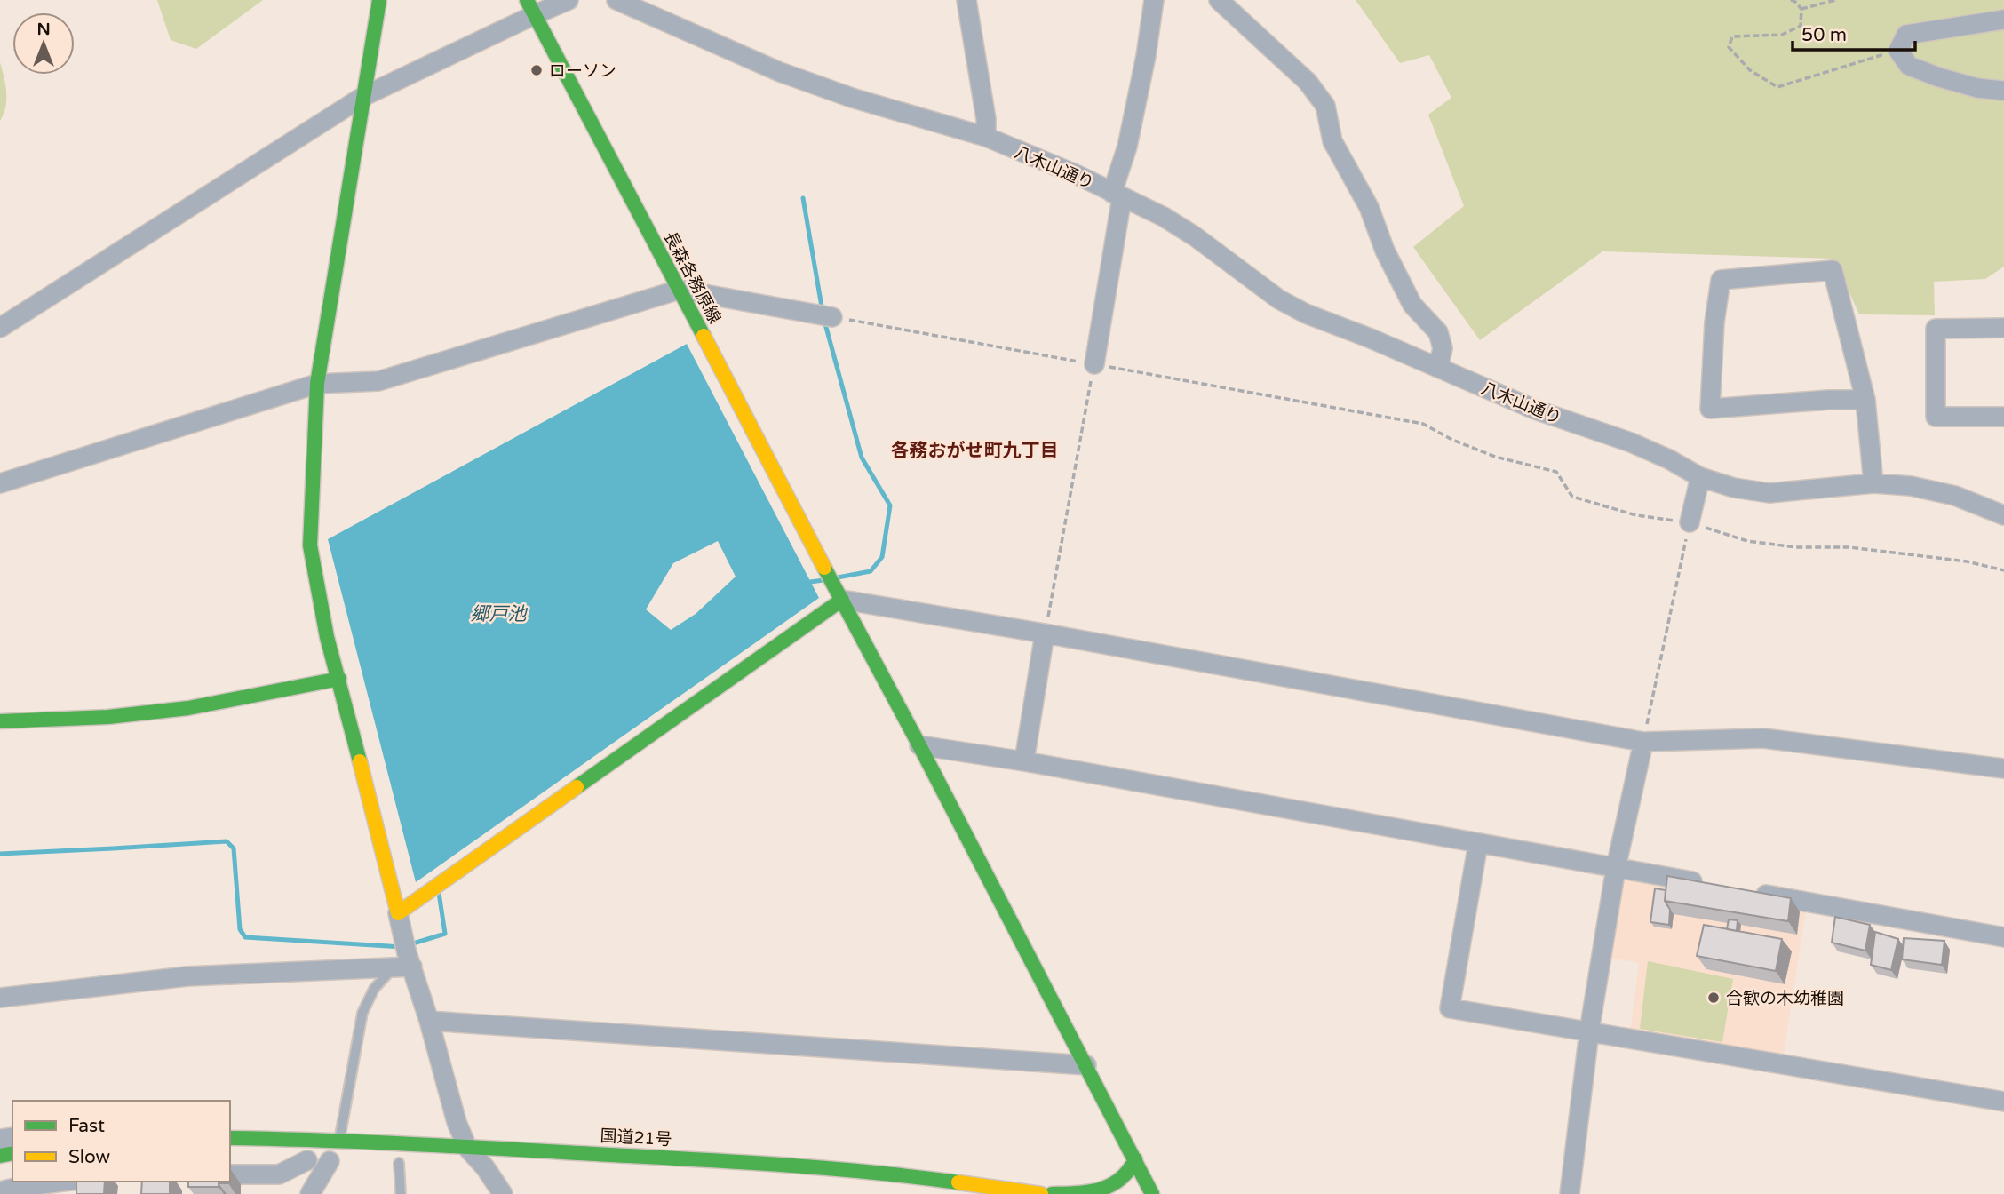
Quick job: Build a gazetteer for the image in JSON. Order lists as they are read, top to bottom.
{
  "streets": {
    "main road": ["長森各務原線", "国道21号"],
    "street": ["八木山通り"]
  },
  "districts": ["各務おがせ町九丁目"],
  "water": ["郷戸池"],
  "places": ["ローソン", "合歓の木幼稚園"],
  "legend": ["Fast", "Slow"],
  "scale_bar": "50 m",
  "north": "top"
}
